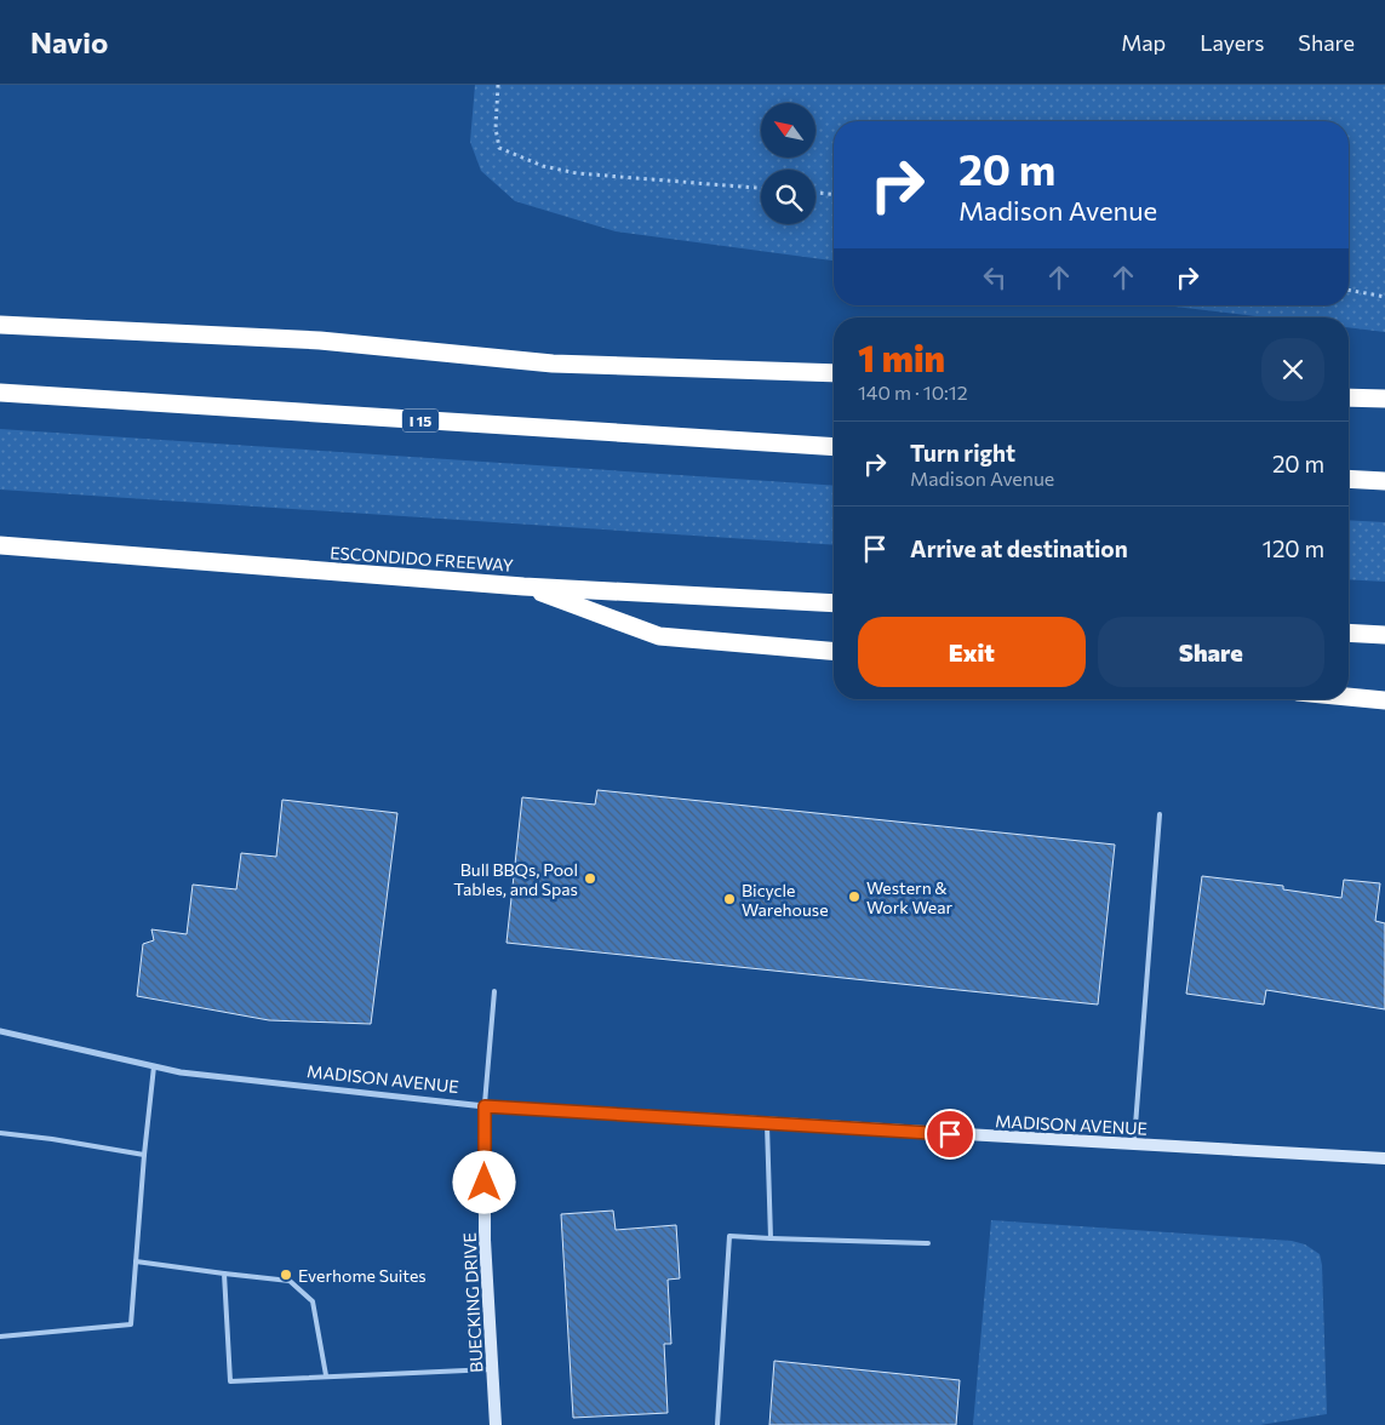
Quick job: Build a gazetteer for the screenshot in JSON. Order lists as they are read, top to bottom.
{
  "streets": {
    "highway": ["I 15", "ESCONDIDO FREEWAY"],
    "street": ["MADISON AVENUE", "BUECKING DRIVE"]
  },
  "crossings": [
    ["MADISON AVENUE", "BUECKING DRIVE"]
  ],
  "places": [
    "Bull BBQs, Pool Tables, and Spas",
    "Western & Work Wear",
    "Bicycle Warehouse",
    "Everhome Suites"
  ],
  "north": "top left",
  "page": {
    "header": "Navio",
    "nav": ["Map", "Layers", "Share"],
    "turn": ["20 m", "Madison Avenue"],
    "heading": ["1 min", "140 m · 10:12"],
    "list": [
      {
        "name": "Turn right",
        "note": "Madison Avenue",
        "value": "20 m"
      },
      {
        "name": "Arrive at destination",
        "value": "120 m"
      }
    ],
    "buttons": ["Exit", "Share"]
  }
}
